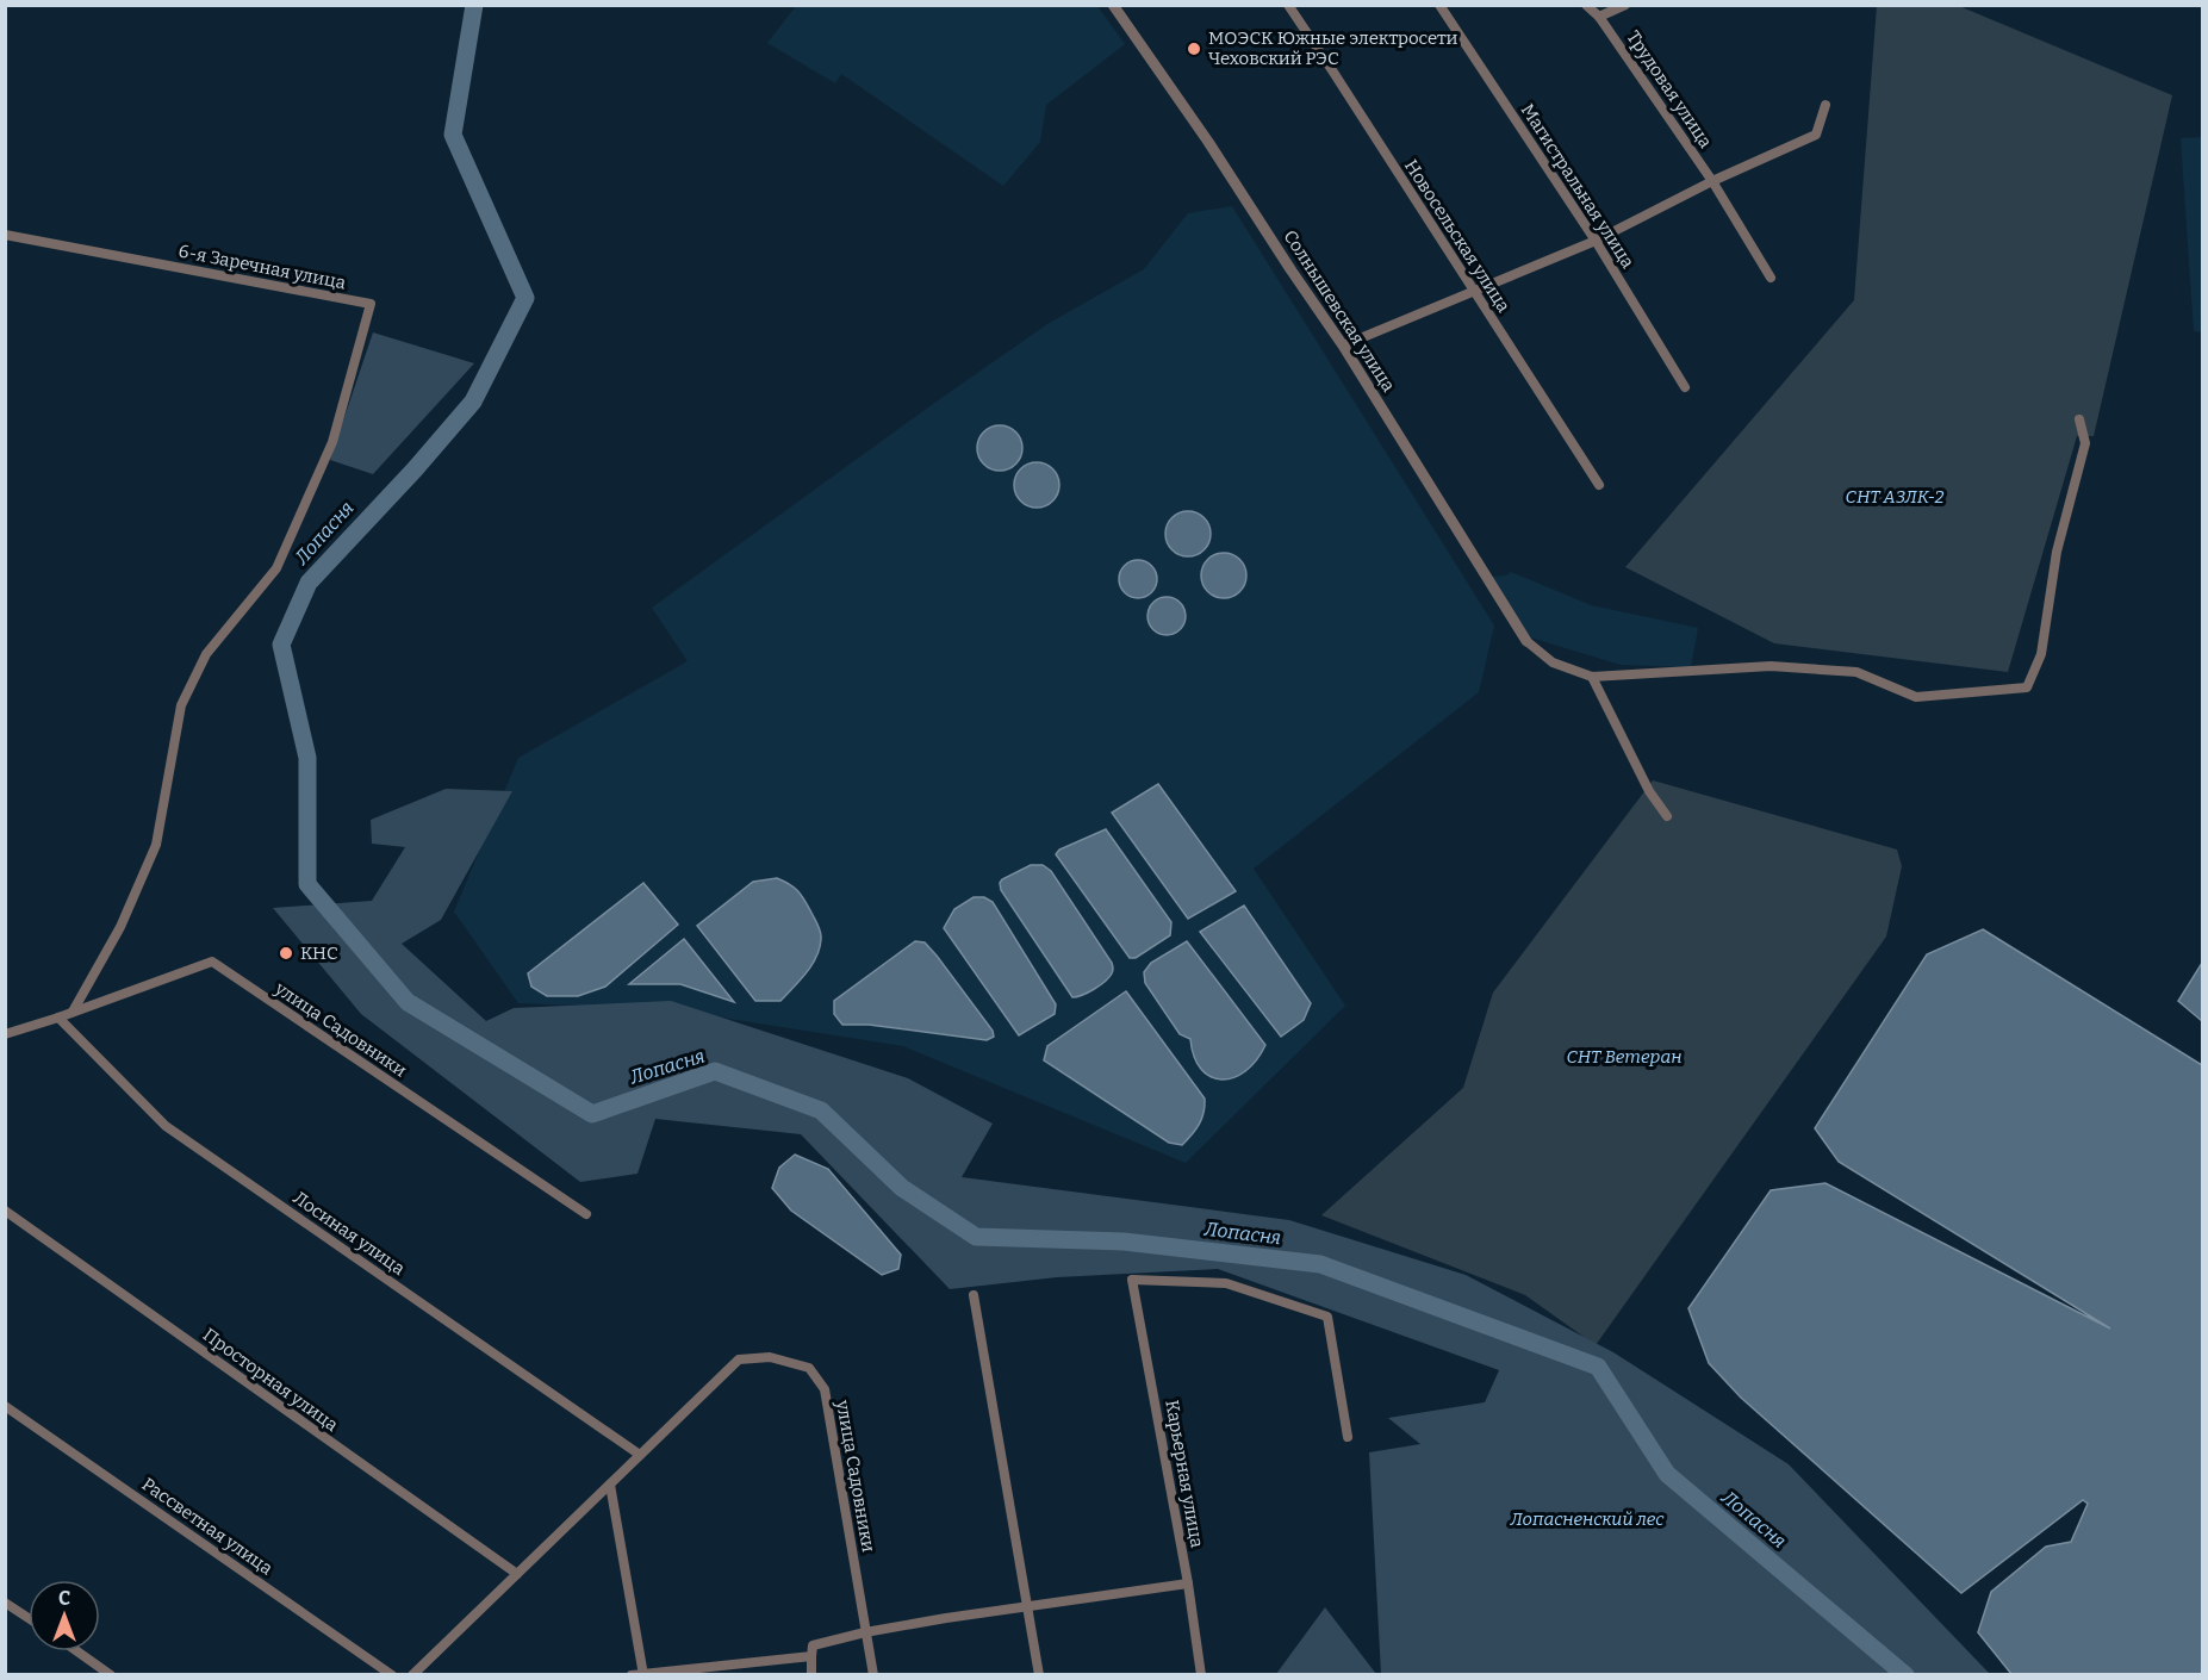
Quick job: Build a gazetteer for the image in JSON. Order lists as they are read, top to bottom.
{
  "streets": {
    "street": [
      "Трудовая улица",
      "Магистральная улица",
      "Новосельская улица",
      "6-я Заречная улица",
      "Солнышевская улица",
      "улица Садовники",
      "Лосиная улица",
      "Просторная улица",
      "Карьерная улица",
      "Рассветная улица"
    ]
  },
  "crossings": [
    ["6-я Заречная улица", "улица Садовники"],
    ["улица Садовники", "Лосиная улица"],
    ["улица Садовники", "Просторная улица"]
  ],
  "water": ["Лопасня"],
  "parks": ["СНТ АЗЛК-2", "СНТ Ветеран", "Лопасненский лес"],
  "places": ["МОЭСК Южные электросети Чеховский РЭС", "КНС"],
  "north": "top"
}
